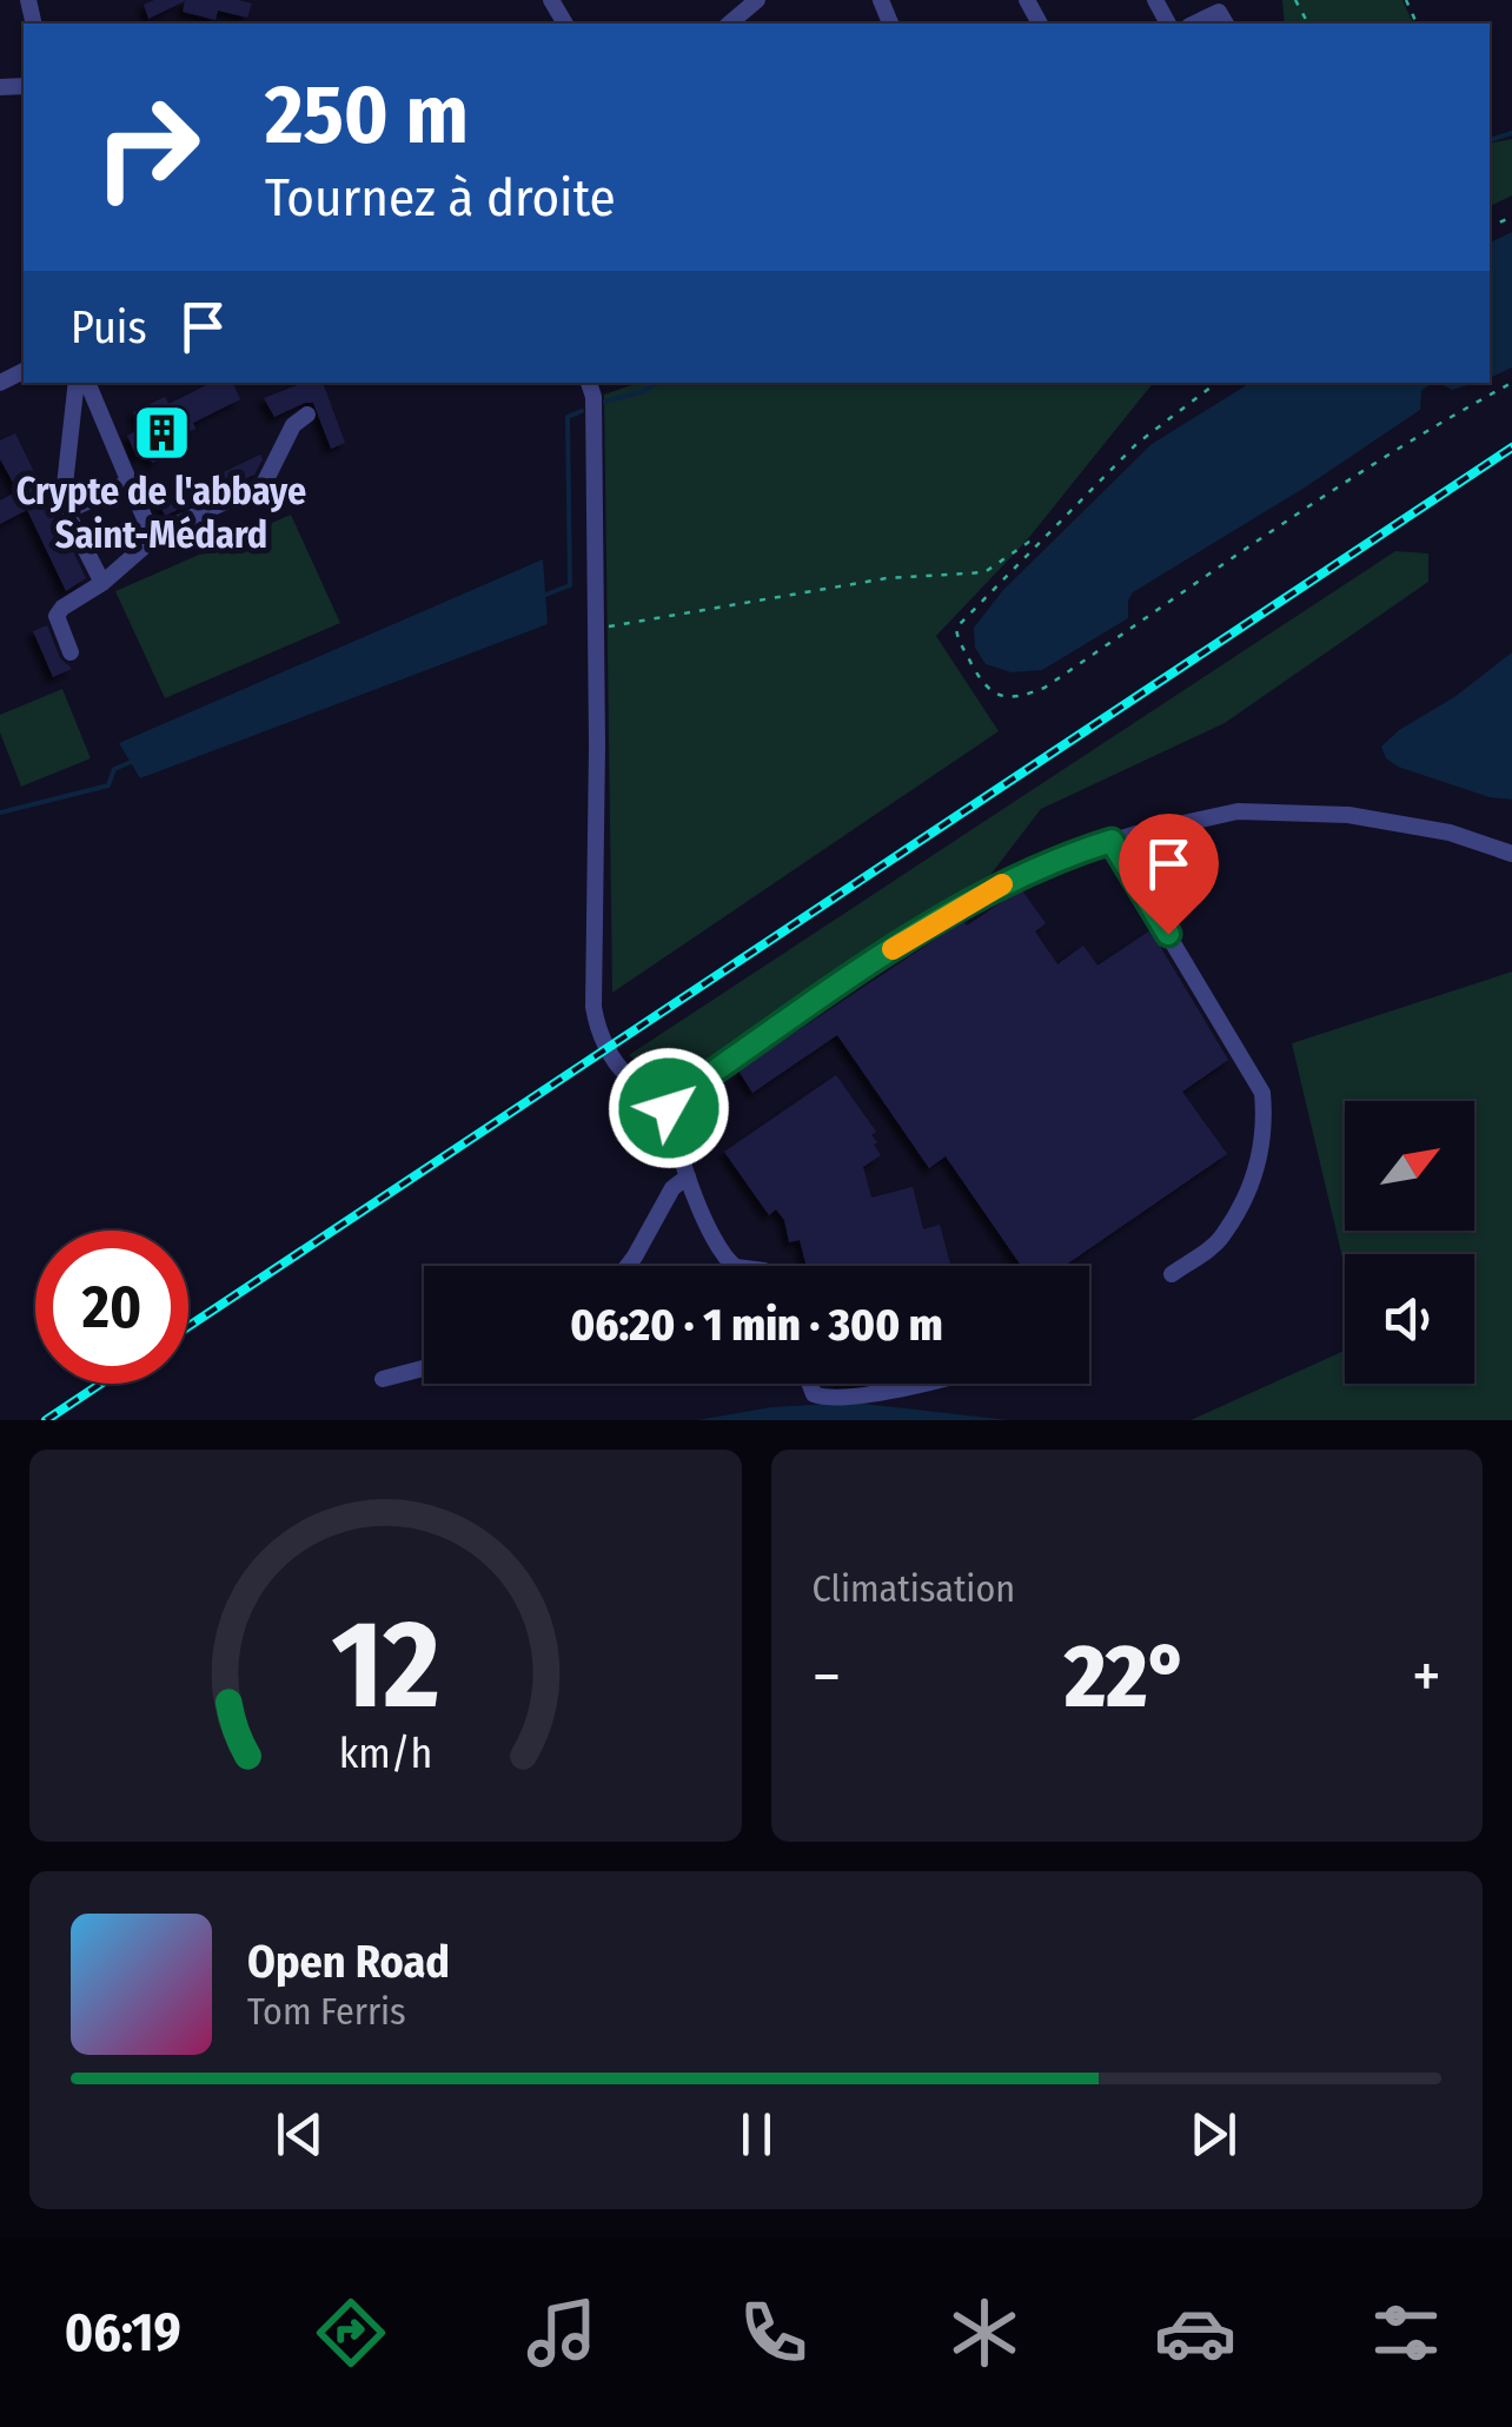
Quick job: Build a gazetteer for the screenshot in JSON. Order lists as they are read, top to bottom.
{
  "places": {
    "building": ["Crypte de l'abbaye Saint-Médard"]
  },
  "north": "top right",
  "page": {
    "turn": ["250 m", "Tournez à droite"],
    "then": "Puis",
    "limit": "20",
    "trip": "06:20 · 1 min · 300 m",
    "tile": "Climatisation",
    "heat": ["−", "22°", "+"],
    "song": ["Open Road", "Tom Ferris"],
    "tabs": "06:19",
    "gauge": ["12", "km/h"]
  }
}
